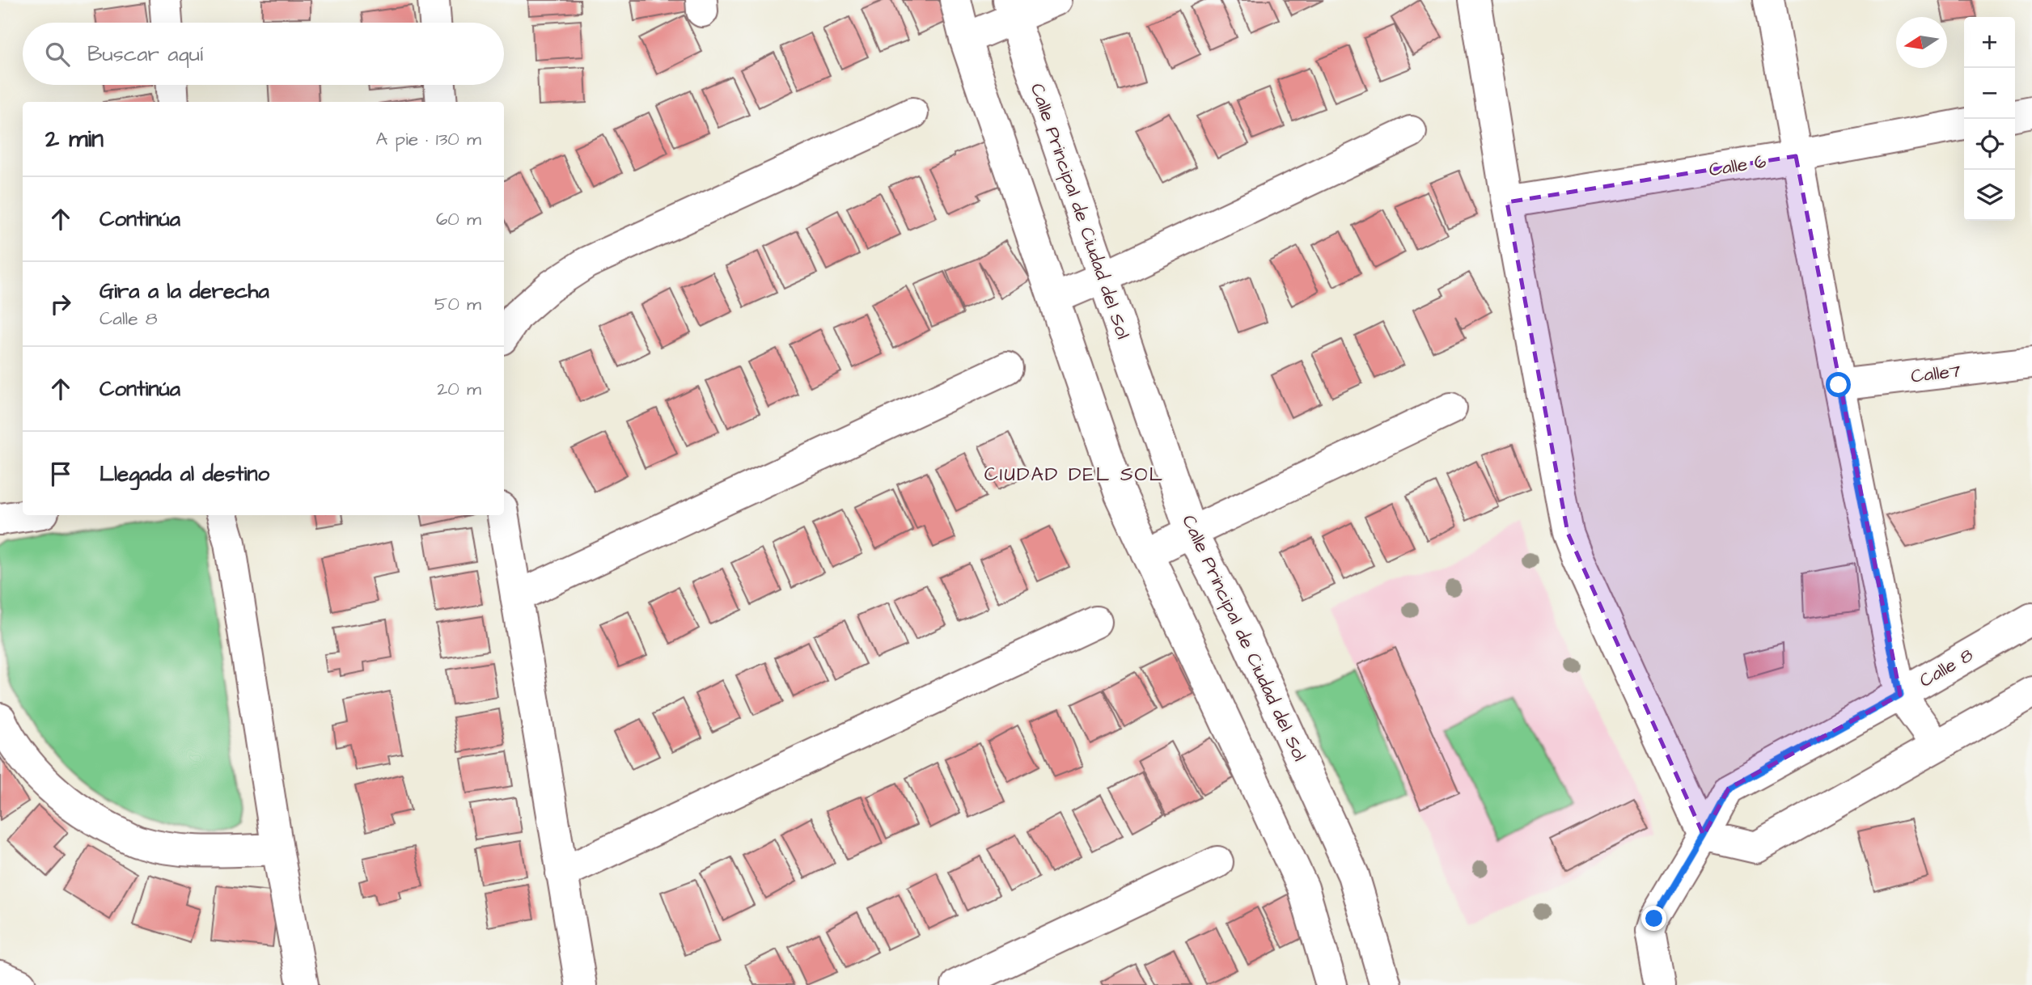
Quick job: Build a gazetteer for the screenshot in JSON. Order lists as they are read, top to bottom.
{
  "streets": {
    "street": [
      "Calle 6",
      "Calle Principal de Ciudad del Sol",
      "Calle7",
      "Calle 8"
    ]
  },
  "districts": ["CIUDAD DEL SOL"],
  "north": "left",
  "page": {
    "map_buttons": ["+", "−"],
    "search": "Buscar aquí",
    "heading": ["2 min", "A pie · 130 m"],
    "list": [
      ["Continúa", "60 m"],
      ["Gira a la derecha", "Calle 8", "50 m"],
      ["Continúa", "20 m"],
      "Llegada al destino"
    ]
  }
}
